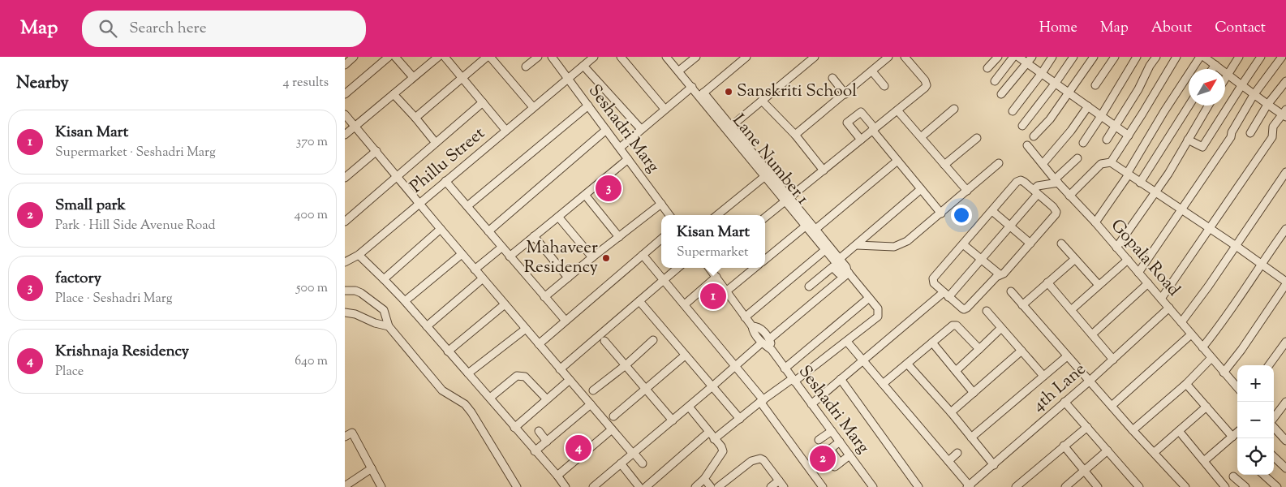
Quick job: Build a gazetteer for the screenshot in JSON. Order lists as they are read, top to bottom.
{
  "streets": {
    "street": [
      "Seshadri Marg",
      "Lane Number 1",
      "Phillu Street",
      "Gopala Road",
      "4th Lane"
    ]
  },
  "crossings": [
    ["Seshadri Marg", "Phillu Street"],
    ["Gopala Road", "4th Lane"]
  ],
  "places": ["Sanskriti School", "Mahaveer Residency"],
  "north": "top right",
  "page": {
    "header": "Map",
    "search": "Search here",
    "nav": [
      "Home",
      "Map",
      "About",
      "Contact"
    ],
    "heading": ["Nearby", "4 results"],
    "list": [
      {
        "mark": "1",
        "name": "Kisan Mart",
        "note": "Supermarket · Seshadri Marg",
        "value": "370 m"
      },
      {
        "mark": "2",
        "name": "Small park",
        "note": "Park · Hill Side Avenue Road",
        "value": "400 m"
      },
      {
        "mark": "3",
        "name": "factory",
        "note": "Place · Seshadri Marg",
        "value": "500 m"
      },
      {
        "mark": "4",
        "name": "Krishnaja Residency",
        "note": "Place",
        "value": "640 m"
      }
    ],
    "pins": [
      "3",
      "1",
      "4",
      "2"
    ],
    "popup": ["Kisan Mart", "Supermarket"],
    "map_buttons": ["+", "−"]
  }
}
